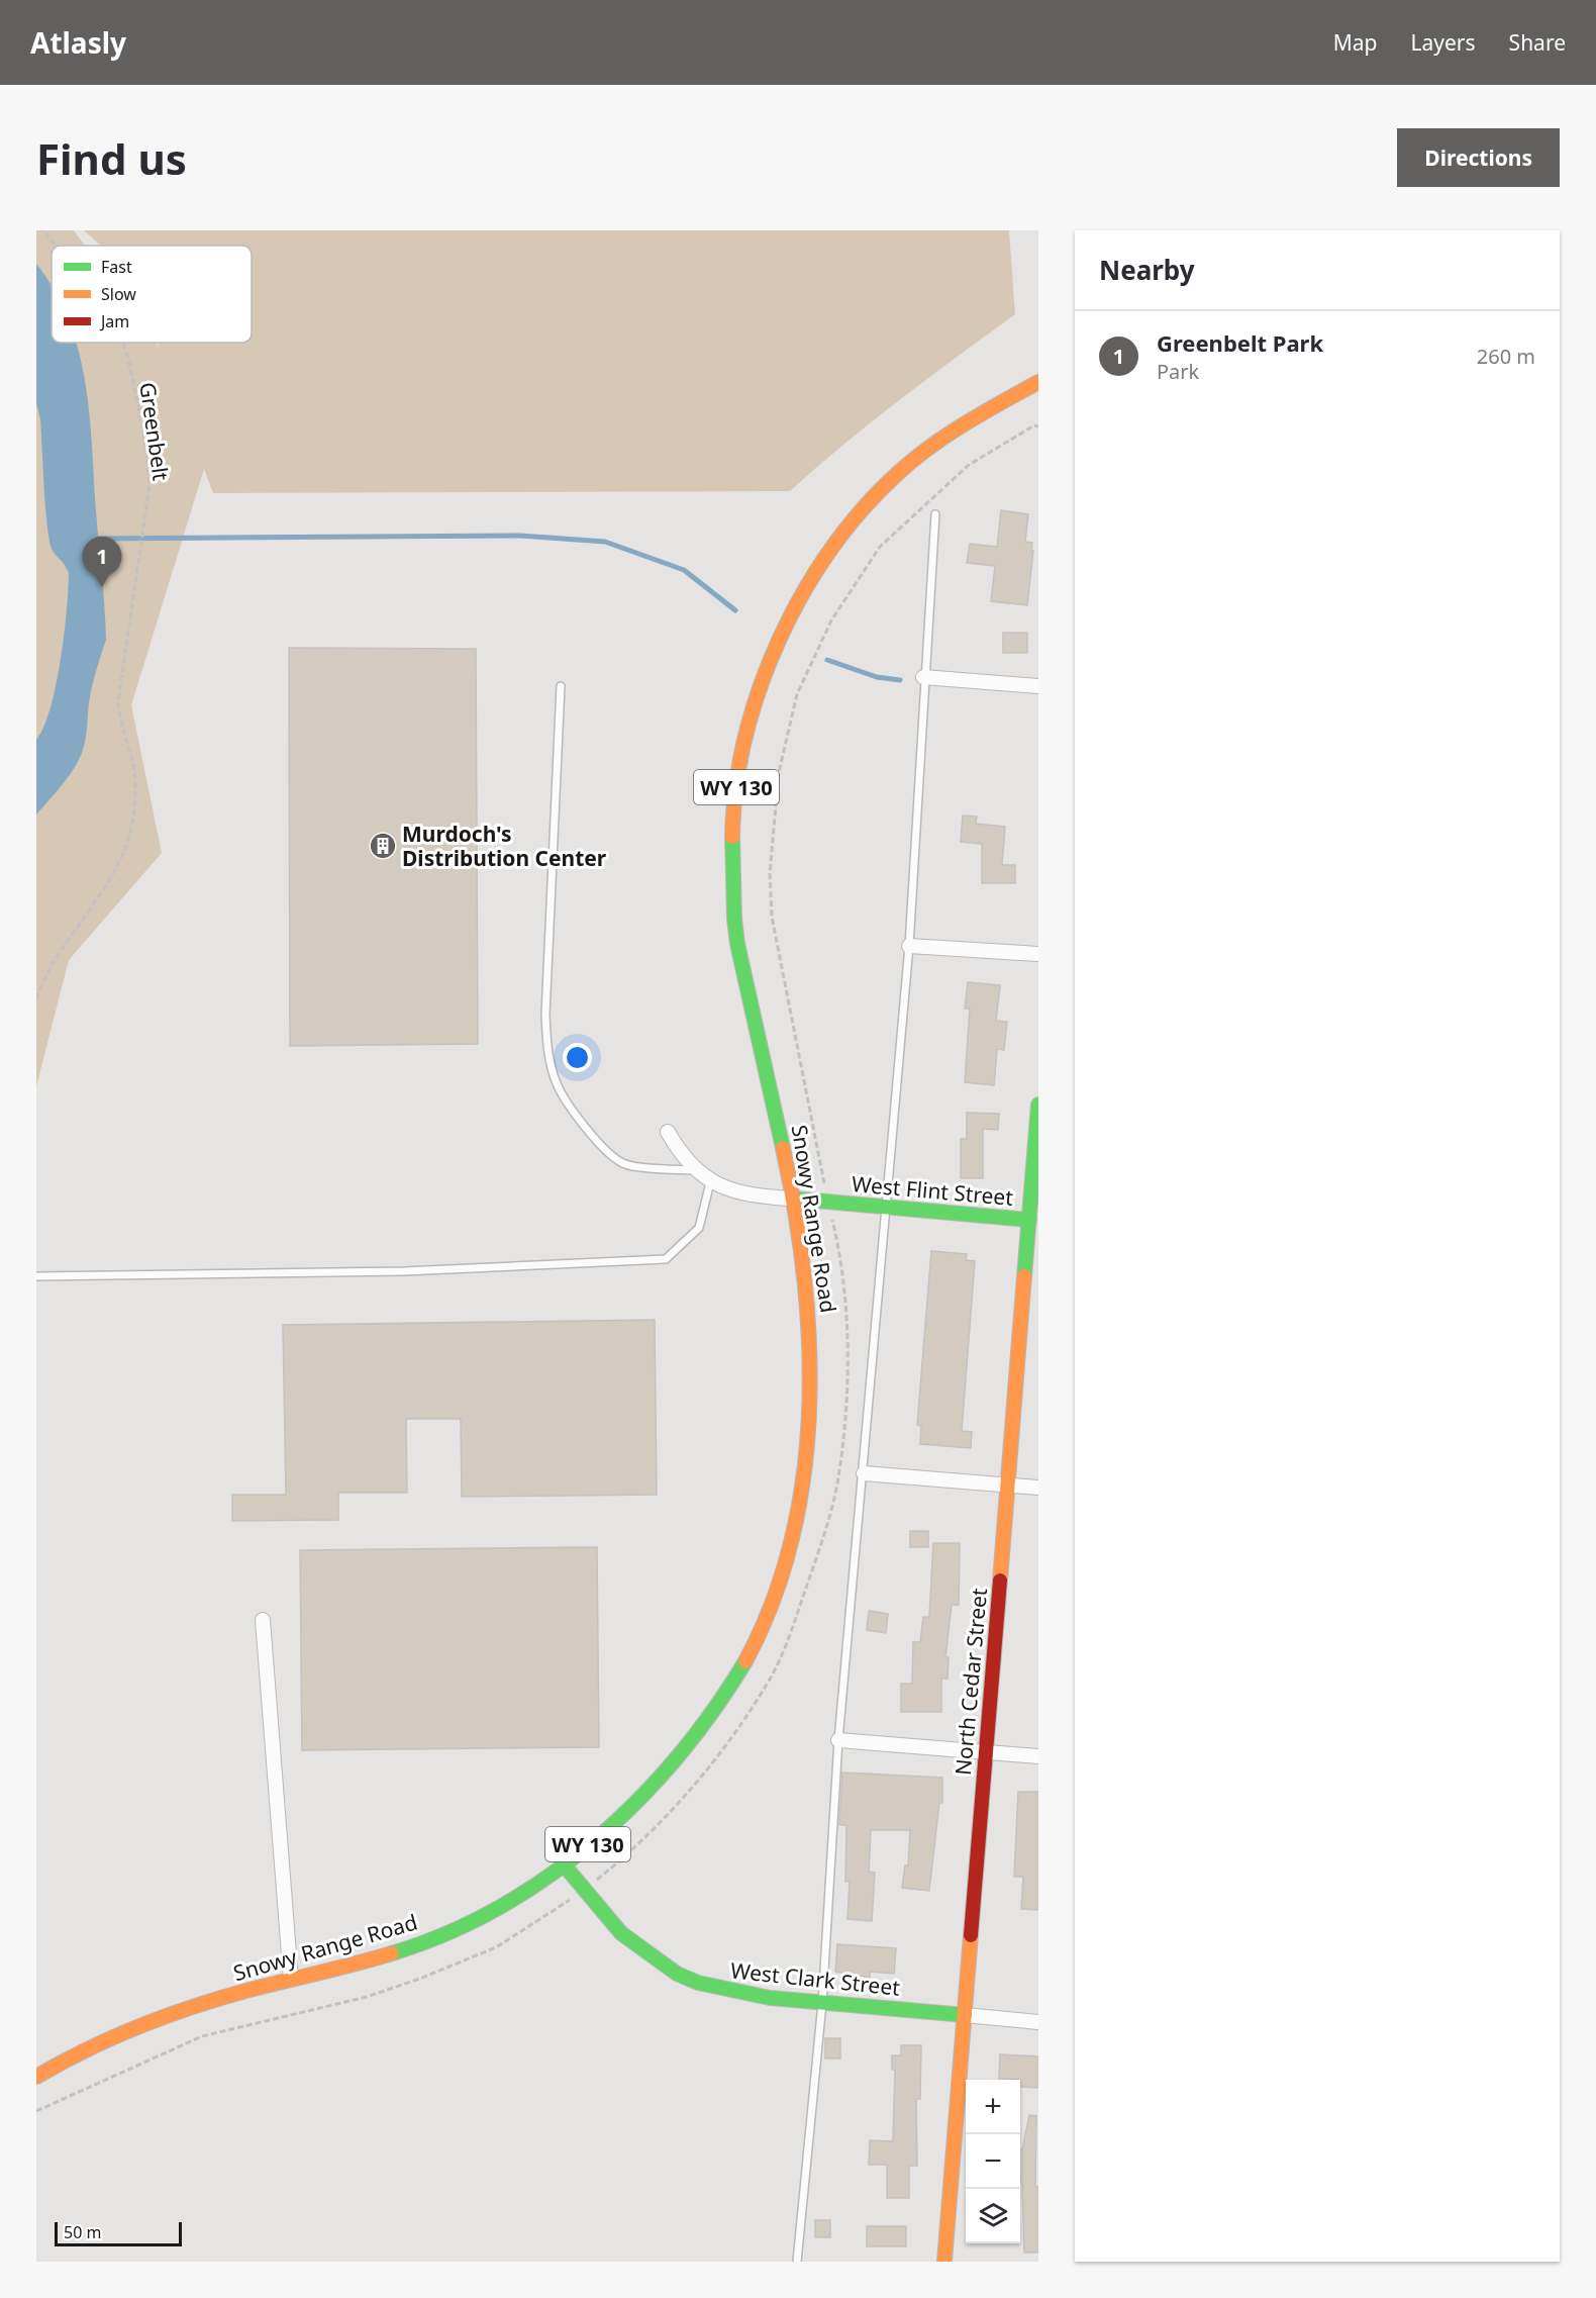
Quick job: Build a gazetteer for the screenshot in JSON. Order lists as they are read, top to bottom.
{
  "streets": {
    "main road": [
      "WY 130",
      "West Flint Street",
      "Snowy Range Road",
      "North Cedar Street",
      "West Clark Street"
    ],
    "path": ["Greenbelt"]
  },
  "crossings": [
    ["West Flint Street", "Snowy Range Road"],
    ["West Flint Street", "North Cedar Street"],
    ["Snowy Range Road", "West Clark Street"],
    ["North Cedar Street", "West Clark Street"]
  ],
  "places": {
    "building": ["Murdoch's Distribution Center"]
  },
  "legend": ["Fast", "Slow", "Jam"],
  "scale_bar": "50 m",
  "page": {
    "header": "Atlasly",
    "nav": ["Map", "Layers", "Share"],
    "buttons": "Directions",
    "title": "Find us",
    "heading": "Nearby",
    "list": [
      {
        "mark": "1",
        "name": "Greenbelt Park",
        "note": "Park",
        "value": "260 m"
      }
    ],
    "pins": "1",
    "map_buttons": ["+", "−"],
    "scale": "50 m"
  }
}
